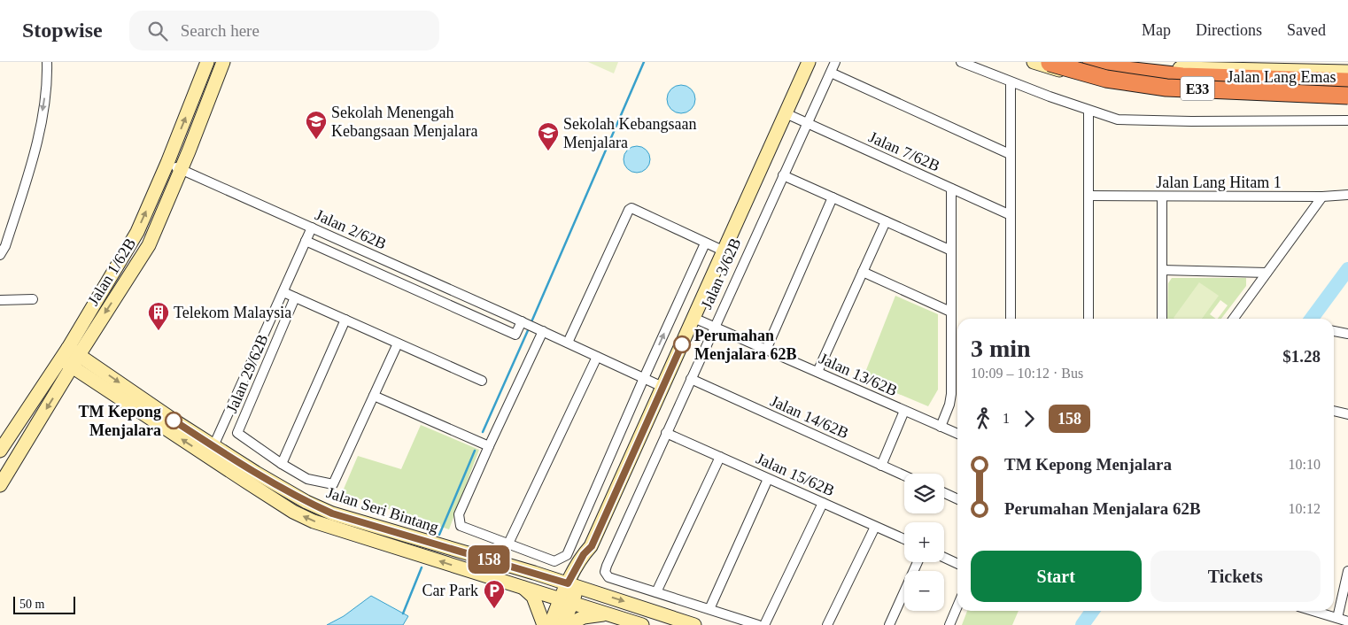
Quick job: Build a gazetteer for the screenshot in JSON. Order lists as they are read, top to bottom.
{
  "streets": {
    "highway": ["E33"],
    "street": [
      "Jalan Lang Emas",
      "Jalan 7/62B",
      "Jalan Lang Hitam 1",
      "Jalan 2/62B",
      "Jalan 1/62B",
      "Jalan 3/62B",
      "Jalan 29/62B",
      "Jalan 13/62B",
      "Jalan 14/62B",
      "Jalan 15/62B",
      "Jalan Seri Bintang"
    ]
  },
  "crossings": [
    ["Jalan 7/62B", "Jalan 3/62B"],
    ["Jalan 2/62B", "Jalan 1/62B"],
    ["Jalan 2/62B", "Jalan 3/62B"],
    ["Jalan 2/62B", "Jalan 29/62B"],
    ["Jalan 1/62B", "Jalan Seri Bintang"],
    ["Jalan 3/62B", "Jalan 13/62B"],
    ["Jalan 3/62B", "Jalan 14/62B"],
    ["Jalan 3/62B", "Jalan 15/62B"],
    ["Jalan 3/62B", "Jalan Seri Bintang"],
    ["Jalan 29/62B", "Jalan Seri Bintang"]
  ],
  "places": {
    "school or university": ["Sekolah Menengah Kebangsaan Menjalara", "Sekolah Kebangsaan Menjalara"],
    "building": ["Telekom Malaysia"],
    "other": ["Perumahan Menjalara 62B", "TM Kepong Menjalara"],
    "parking": ["Car Park"]
  },
  "lines": ["bus line 158"],
  "scale_bar": "50 m",
  "page": {
    "header": "Stopwise",
    "search": "Search here",
    "nav": ["Map", "Directions", "Saved"],
    "on_map": "158",
    "heading": ["3 min", "10:09 – 10:12 · Bus", "$1.28"],
    "legs": ["1", "158"],
    "list": [
      {
        "name": "TM Kepong Menjalara",
        "value": "10:10"
      },
      {
        "name": "Perumahan Menjalara 62B",
        "value": "10:12"
      }
    ],
    "map_buttons": ["+", "−"],
    "buttons": ["Start", "Tickets"],
    "scale": "50 m"
  }
}
